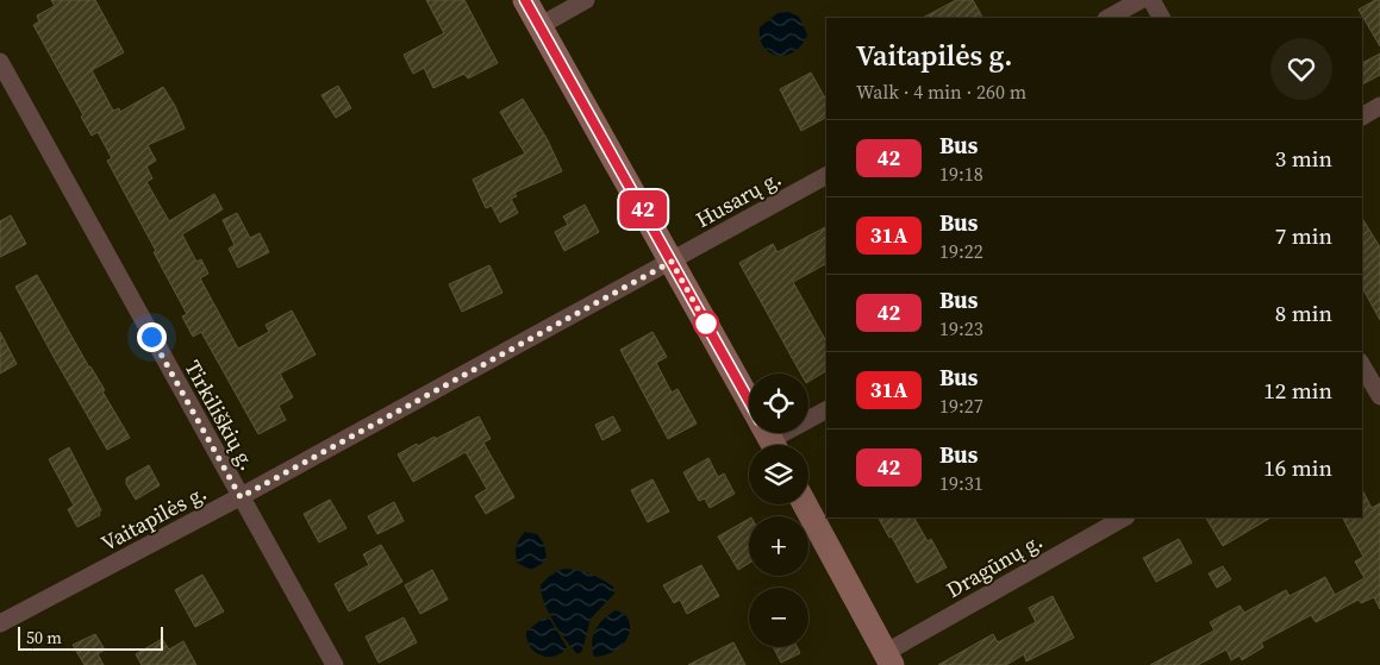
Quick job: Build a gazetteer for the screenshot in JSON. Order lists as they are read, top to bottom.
{
  "streets": {
    "street": [
      "Husarų g.",
      "Tirkiliškių g.",
      "Vaitapilės g.",
      "Dragūnų g."
    ]
  },
  "crossings": [
    ["Husarų g.", "Vaitapilės g."],
    ["Tirkiliškių g.", "Vaitapilės g."]
  ],
  "lines": ["bus line 42"],
  "scale_bar": "50 m",
  "page": {
    "on_map": "42",
    "heading": ["Vaitapilės g.", "Walk · 4 min · 260 m"],
    "list": [
      {
        "mark": "42",
        "name": "Bus",
        "note": "19:18",
        "value": "3 min"
      },
      {
        "mark": "31A",
        "name": "Bus",
        "note": "19:22",
        "value": "7 min"
      },
      {
        "mark": "42",
        "name": "Bus",
        "note": "19:23",
        "value": "8 min"
      },
      {
        "mark": "31A",
        "name": "Bus",
        "note": "19:27",
        "value": "12 min"
      },
      {
        "mark": "42",
        "name": "Bus",
        "note": "19:31",
        "value": "16 min"
      }
    ],
    "map_buttons": ["+", "−"],
    "scale": "50 m"
  }
}
